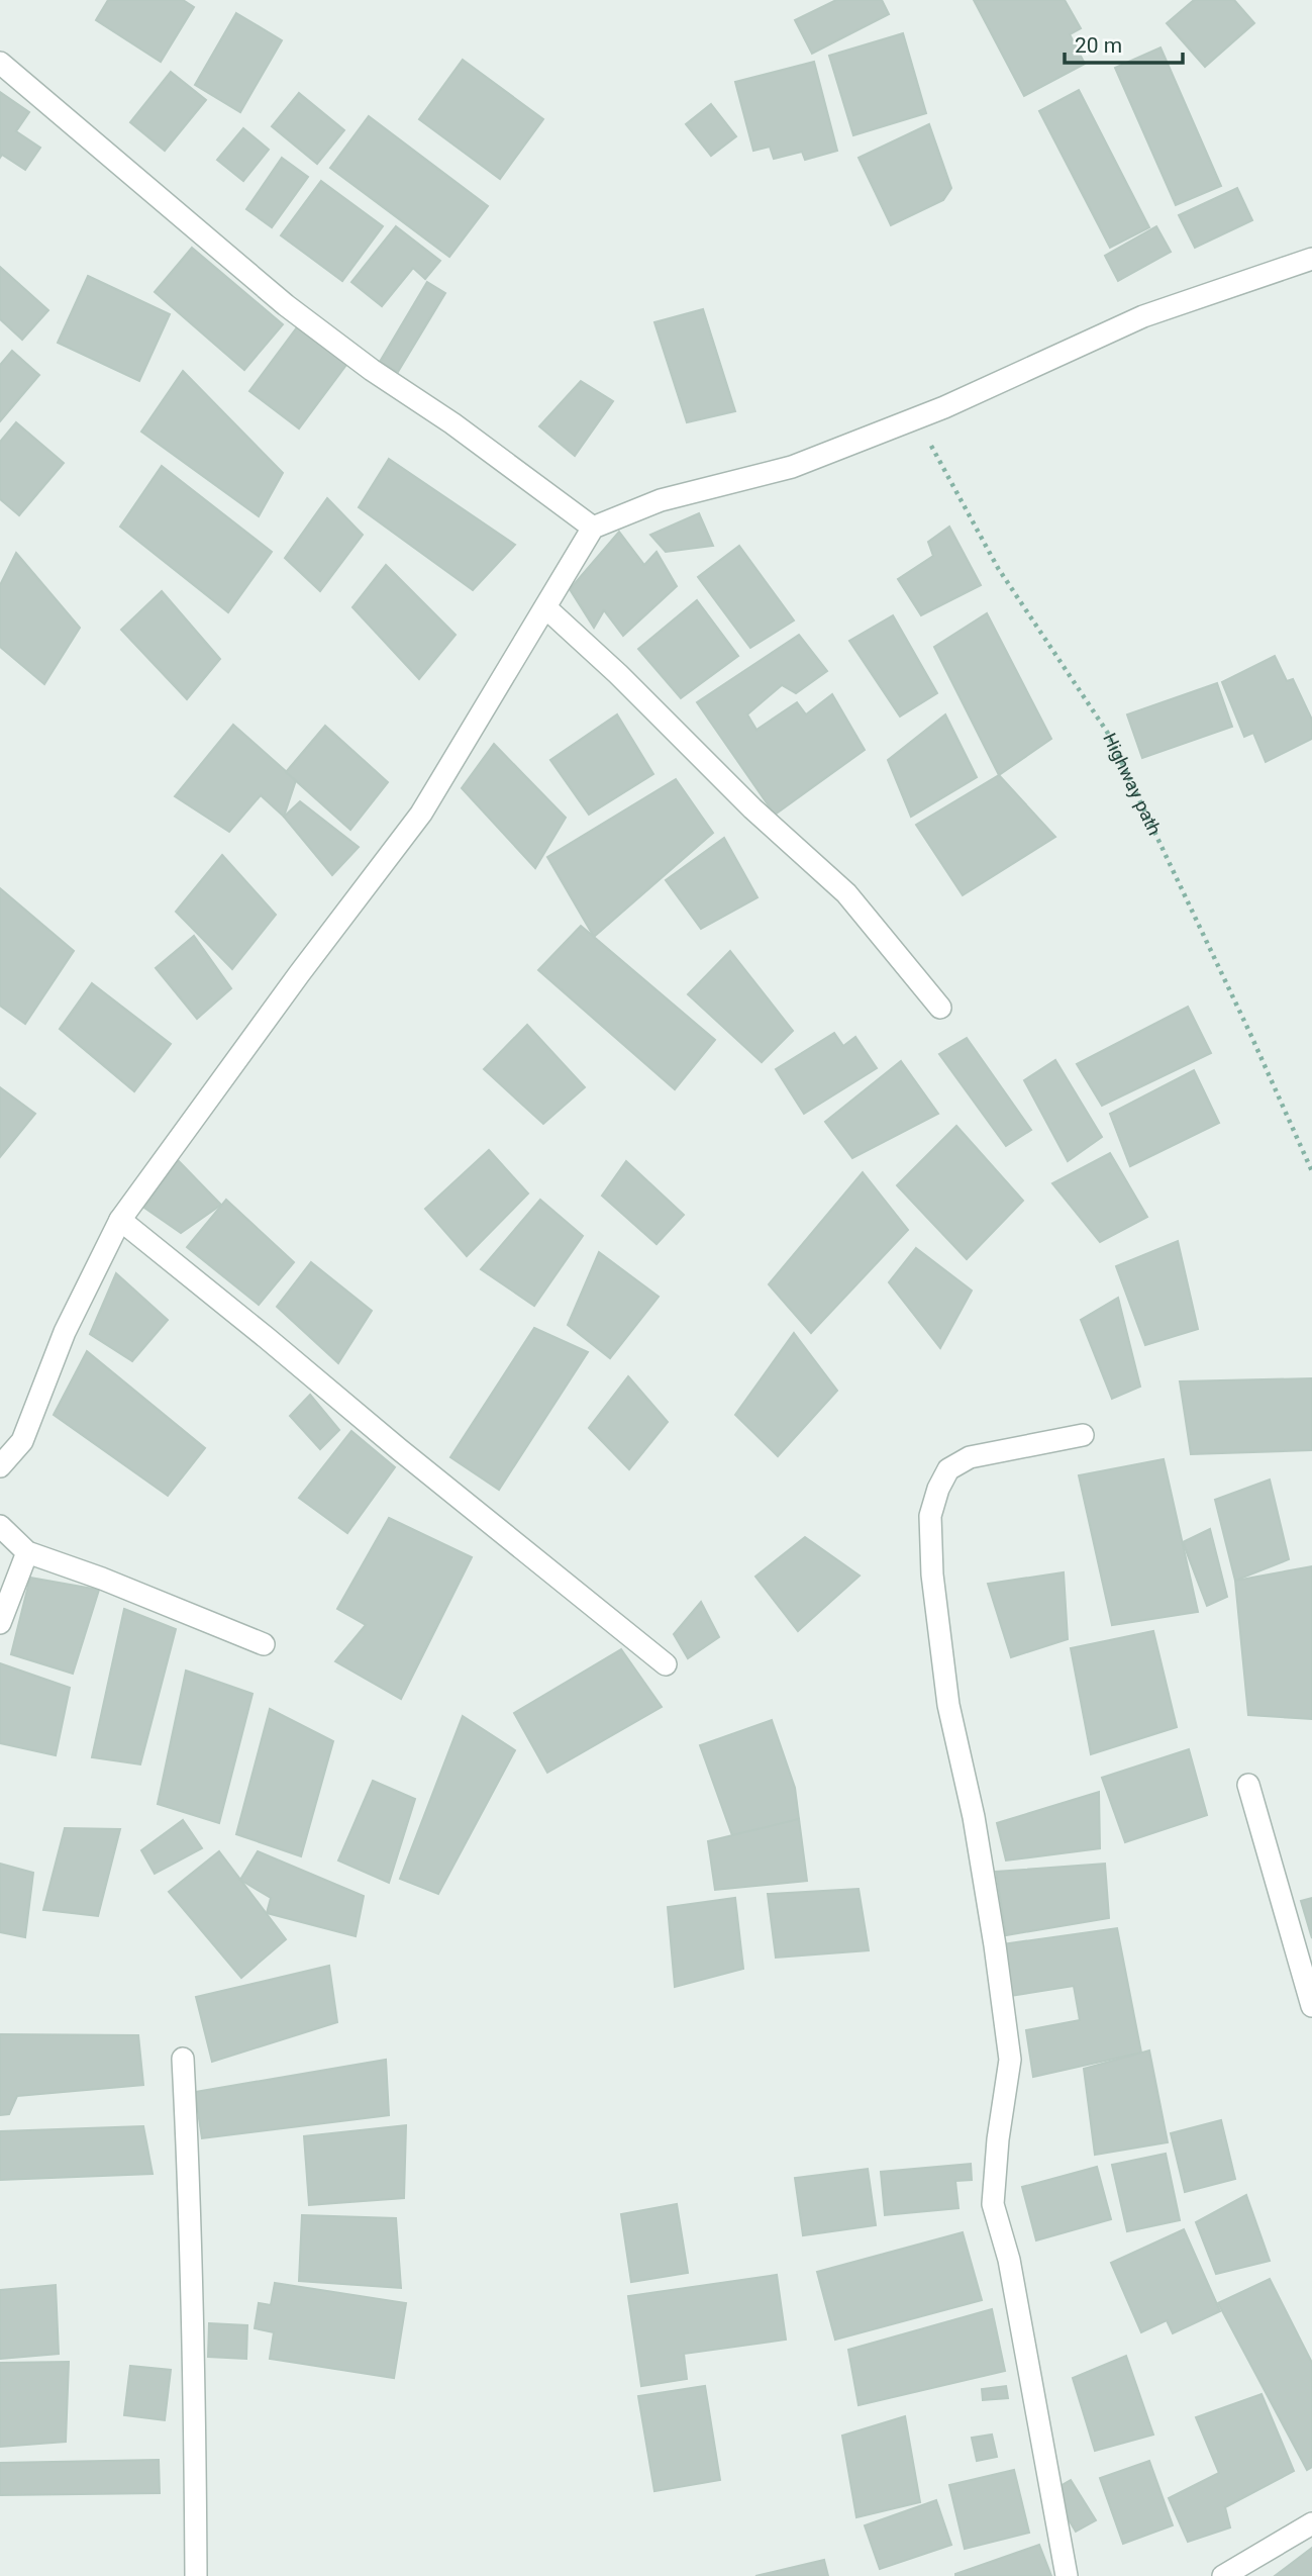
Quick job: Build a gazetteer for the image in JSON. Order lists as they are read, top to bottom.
{
  "streets": {
    "path": ["Highway path"]
  },
  "scale_bar": "20 m"
}
